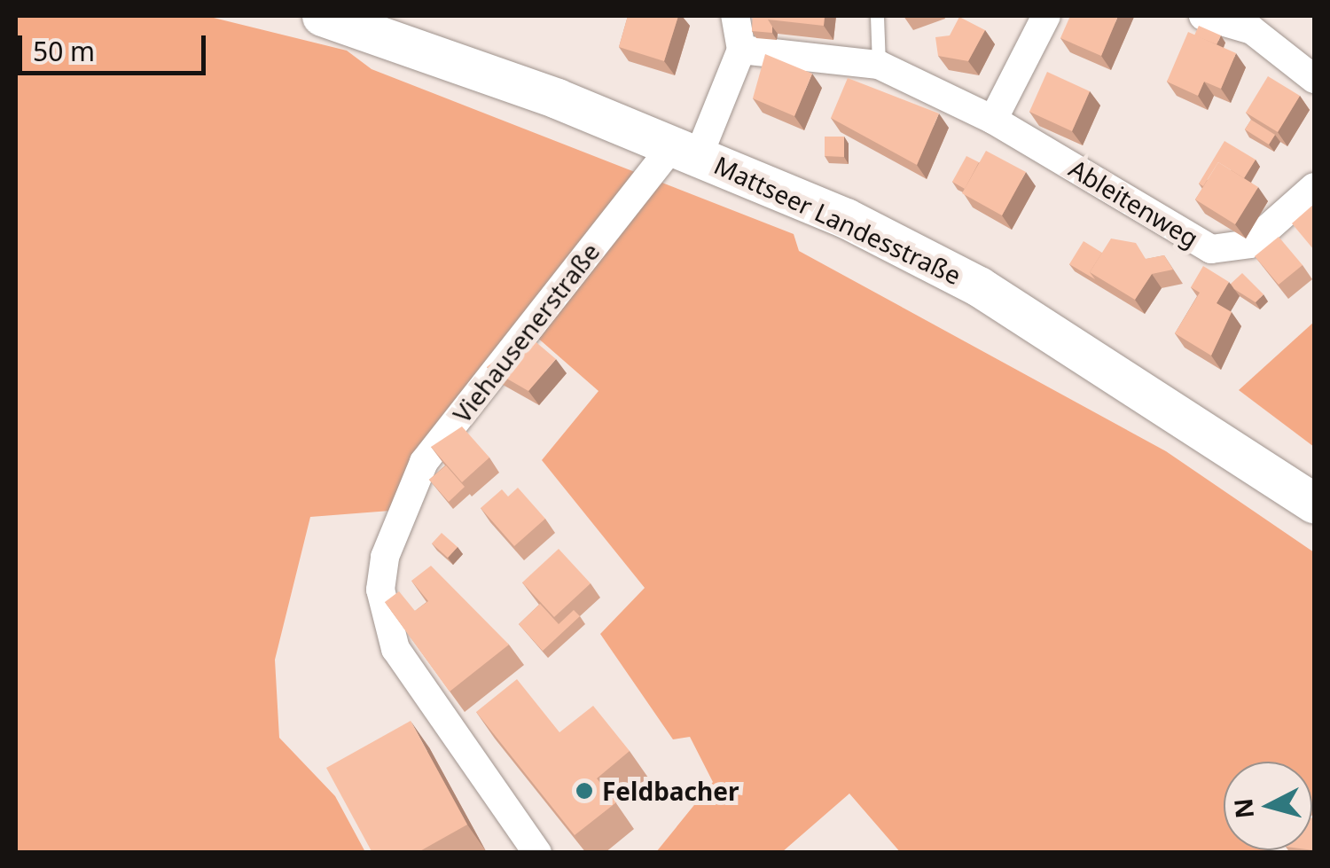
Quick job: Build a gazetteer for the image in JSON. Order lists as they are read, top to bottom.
{
  "streets": {
    "main road": ["Mattseer Landesstraße"],
    "street": ["Ableitenweg", "Viehausenerstraße"]
  },
  "crossings": [
    ["Ableitenweg", "Viehausenerstraße"],
    ["Mattseer Landesstraße", "Viehausenerstraße"]
  ],
  "places": ["Feldbacher"],
  "scale_bar": "50 m",
  "north": "left"
}
